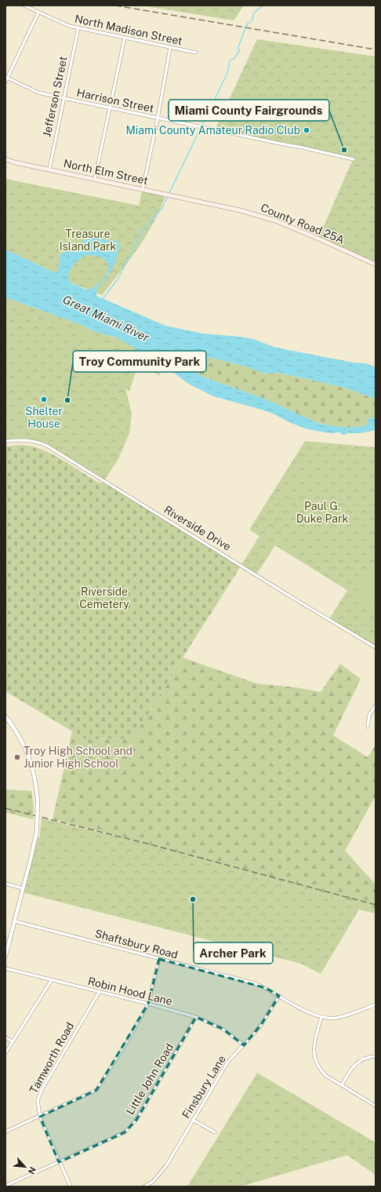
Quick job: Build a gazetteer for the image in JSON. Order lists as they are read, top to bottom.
{
  "streets": {
    "main road": ["North Elm Street", "County Road 25A"],
    "street": [
      "North Madison Street",
      "Jefferson Street",
      "Harrison Street",
      "Riverside Drive",
      "Shaftsbury Road",
      "Robin Hood Lane",
      "Tamworth Road",
      "Little John Road",
      "Finsbury Lane"
    ]
  },
  "crossings": [
    ["North Madison Street", "Jefferson Street"],
    ["Jefferson Street", "Harrison Street"],
    ["Jefferson Street", "North Elm Street"],
    ["North Elm Street", "County Road 25A"],
    ["Shaftsbury Road", "Finsbury Lane"],
    ["Robin Hood Lane", "Tamworth Road"],
    ["Robin Hood Lane", "Little John Road"],
    ["Robin Hood Lane", "Finsbury Lane"],
    ["Tamworth Road", "Little John Road"]
  ],
  "water": ["Great Miami River"],
  "parks": ["Treasure Island Park", "Paul G. Duke Park", "Riverside Cemetery"],
  "places": [
    "Miami County Amateur Radio Club",
    "Miami County Fairgrounds",
    "Shelter House",
    "Troy Community Park",
    "Troy High School and Junior High School",
    "Archer Park"
  ],
  "north": "bottom right"
}
